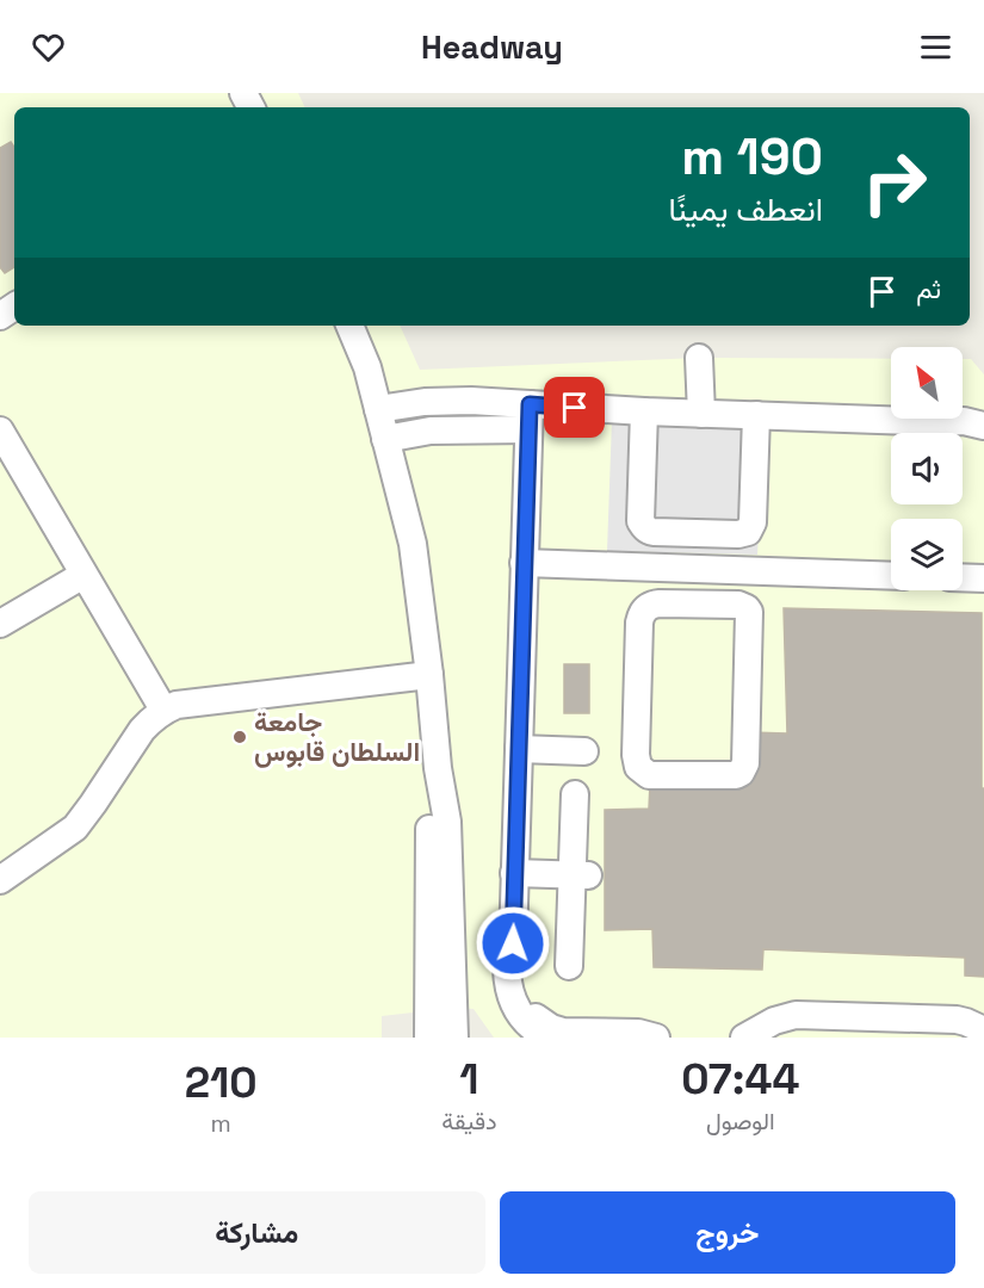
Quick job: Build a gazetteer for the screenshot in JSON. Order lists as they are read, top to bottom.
{
  "places": ["جامعة السلطان قابوس"],
  "north": "top left",
  "page": {
    "header": "Headway",
    "turn": ["190 m", "انعطف يمينًا"],
    "then": "ثم",
    "eta": [
      "07:44",
      "الوصول",
      "1",
      "دقيقة",
      "210",
      "m"
    ],
    "buttons": ["خروج", "مشاركة"]
  }
}
